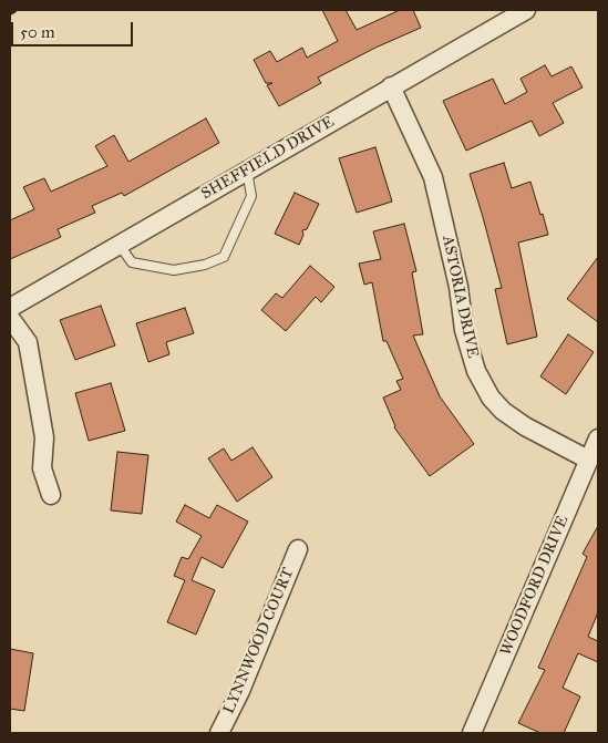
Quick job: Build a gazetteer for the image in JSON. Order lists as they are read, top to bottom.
{
  "streets": {
    "street": [
      "SHEFFIELD DRIVE",
      "ASTORIA DRIVE",
      "WOODFORD DRIVE",
      "LYNNWOOD COURT"
    ]
  },
  "crossings": [
    ["SHEFFIELD DRIVE", "ASTORIA DRIVE"],
    ["ASTORIA DRIVE", "WOODFORD DRIVE"]
  ],
  "scale_bar": "50 m"
}
